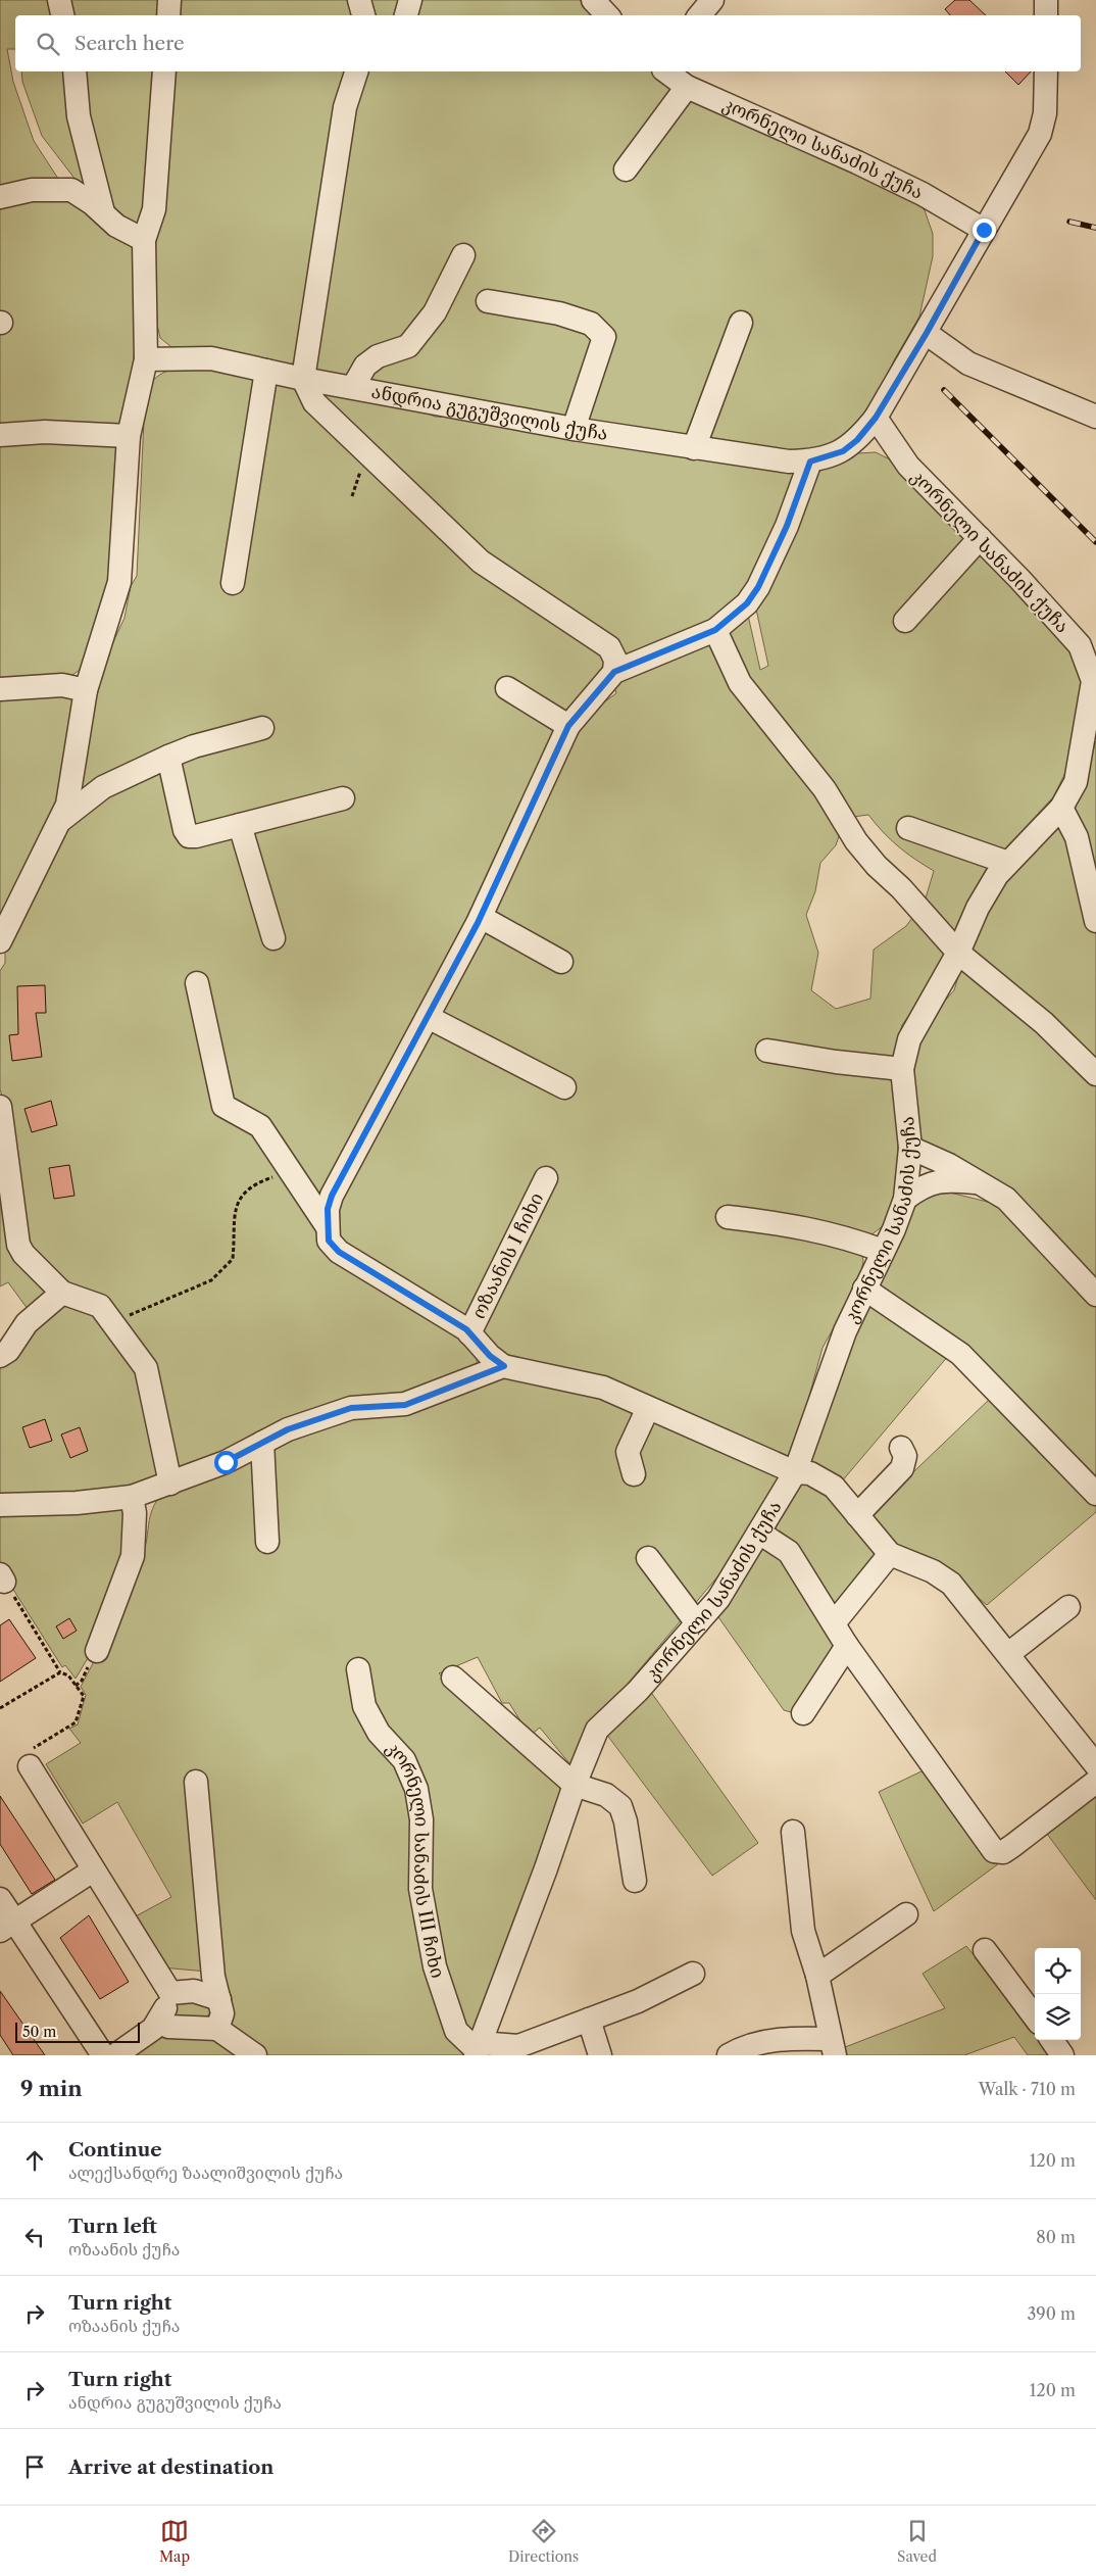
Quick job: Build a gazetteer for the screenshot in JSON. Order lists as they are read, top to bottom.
{
  "streets": {
    "street": [
      "კორნელი სანაძის ქუჩა",
      "ანდრია გუგუშვილის ქუჩა",
      "ოზაანის I ჩიხი",
      "კორნელი სანაძის III ჩიხი"
    ]
  },
  "crossings": [
    ["კორნელი სანაძის ქუჩა", "ანდრია გუგუშვილის ქუჩა"],
    ["კორნელი სანაძის ქუჩა", "კორნელი სანაძის III ჩიხი"]
  ],
  "scale_bar": "50 m",
  "page": {
    "search": "Search here",
    "scale": "50 m",
    "heading": ["9 min", "Walk · 710 m"],
    "list": [
      ["Continue", "ალექსანდრე ზაალიშვილის ქუჩა", "120 m"],
      ["Turn left", "ოზაანის ქუჩა", "80 m"],
      ["Turn right", "ოზაანის ქუჩა", "390 m"],
      ["Turn right", "ანდრია გუგუშვილის ქუჩა", "120 m"],
      "Arrive at destination"
    ],
    "nav": ["Map", "Directions", "Saved"]
  }
}
